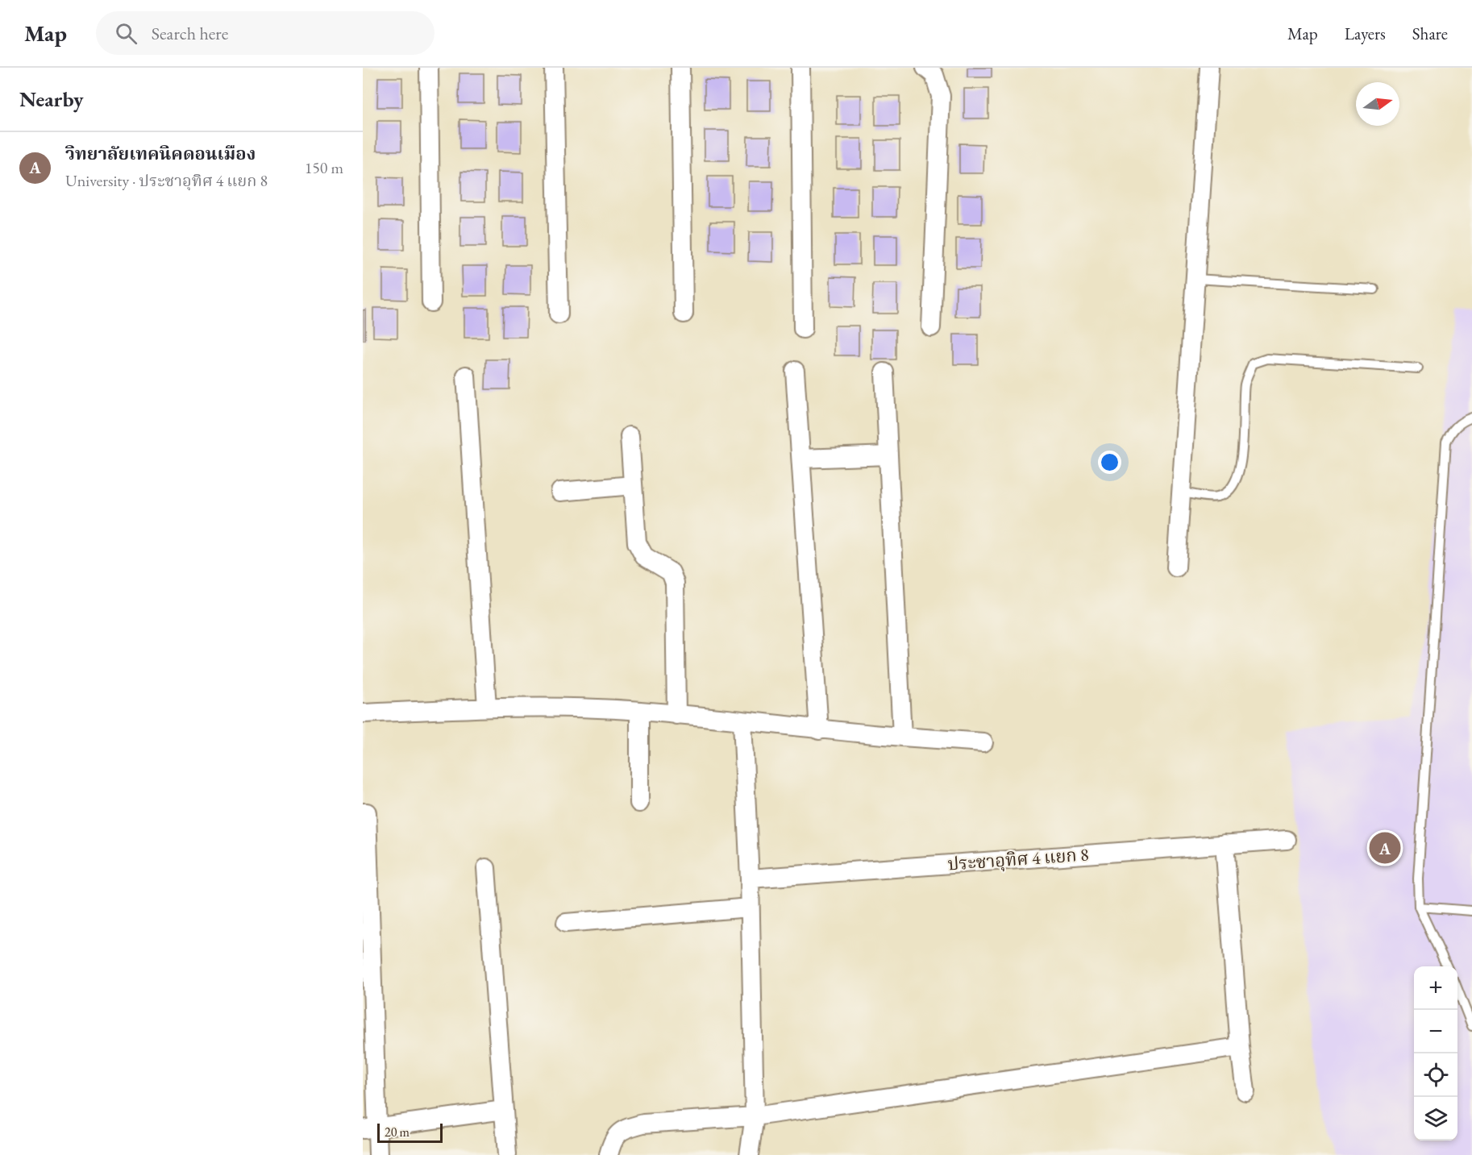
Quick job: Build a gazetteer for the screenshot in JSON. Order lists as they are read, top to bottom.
{
  "streets": {
    "street": ["ประชาอุทิศ 4 แยก 8"]
  },
  "scale_bar": "20 m",
  "north": "right",
  "page": {
    "header": "Map",
    "search": "Search here",
    "nav": ["Map", "Layers", "Share"],
    "heading": "Nearby",
    "list": [
      {
        "mark": "A",
        "name": "วิทยาลัยเทคนิคดอนเมือง",
        "note": "University · ประชาอุทิศ 4 แยก 8",
        "value": "150 m"
      }
    ],
    "pins": "A",
    "map_buttons": ["+", "−"],
    "scale": "20 m"
  }
}
